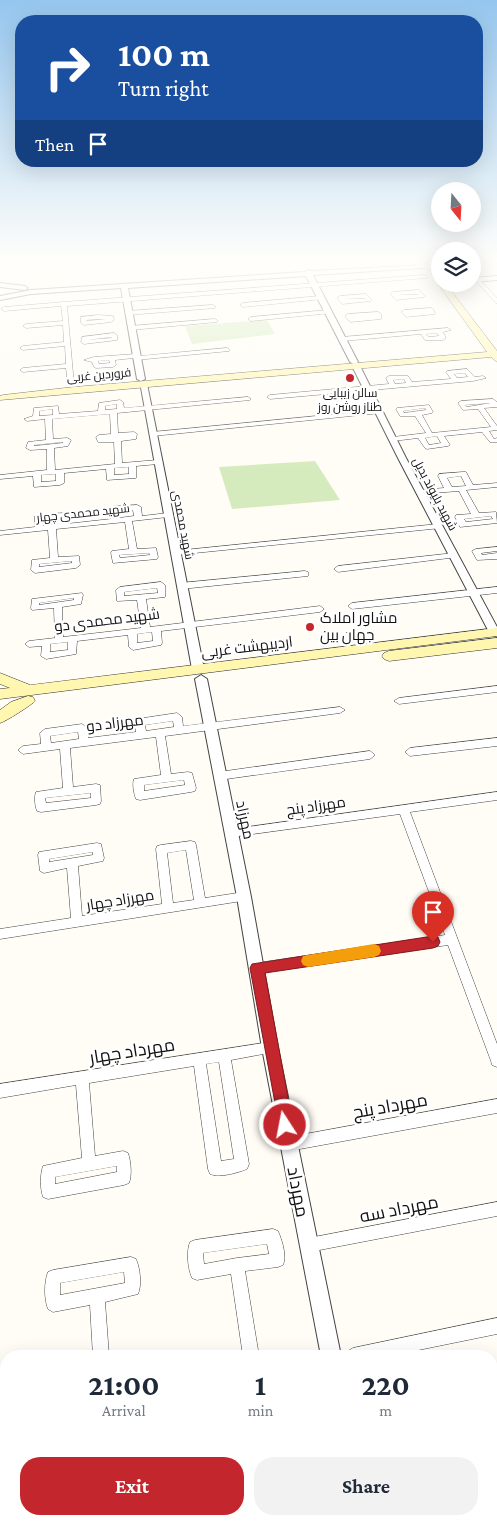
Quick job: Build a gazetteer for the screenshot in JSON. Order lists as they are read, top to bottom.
{
  "streets": {
    "main road": ["فروردین غربی", "اردیبهشت غربی"],
    "street": [
      "شهید بلیوند بدیل",
      "شهید محمدی چهار",
      "شهید محمدی",
      "شهید محمدی دو",
      "مهرزاد دو",
      "مهرزاد پنج",
      "مهرزاد",
      "مهرزاد چهار",
      "مهرداد چهار",
      "مهرداد پنج",
      "مهرداد",
      "مهرداد سه"
    ]
  },
  "crossings": [
    ["فروردین غربی", "شهید بلیوند بدیل"],
    ["فروردین غربی", "شهید محمدی"],
    ["شهید بلیوند بدیل", "اردیبهشت غربی"],
    ["شهید محمدی چهار", "شهید محمدی"],
    ["شهید محمدی", "شهید محمدی دو"],
    ["شهید محمدی", "اردیبهشت غربی"],
    ["شهید محمدی", "مهرزاد"],
    ["اردیبهشت غربی", "مهرزاد"],
    ["مهرزاد دو", "مهرزاد"],
    ["مهرزاد پنج", "مهرزاد"],
    ["مهرزاد", "مهرزاد چهار"],
    ["مهرزاد", "مهرداد"],
    ["مهرداد چهار", "مهرداد"],
    ["مهرداد پنج", "مهرداد"],
    ["مهرداد", "مهرداد سه"]
  ],
  "places": ["سالن زیبایی طناز روشن روز", "مشاور املاک جهان بین"],
  "north": "bottom",
  "page": {
    "turn": ["100 m", "Turn right"],
    "then": "Then",
    "eta": [
      "21:00",
      "Arrival",
      "1",
      "min",
      "220",
      "m"
    ],
    "buttons": ["Exit", "Share"]
  }
}
